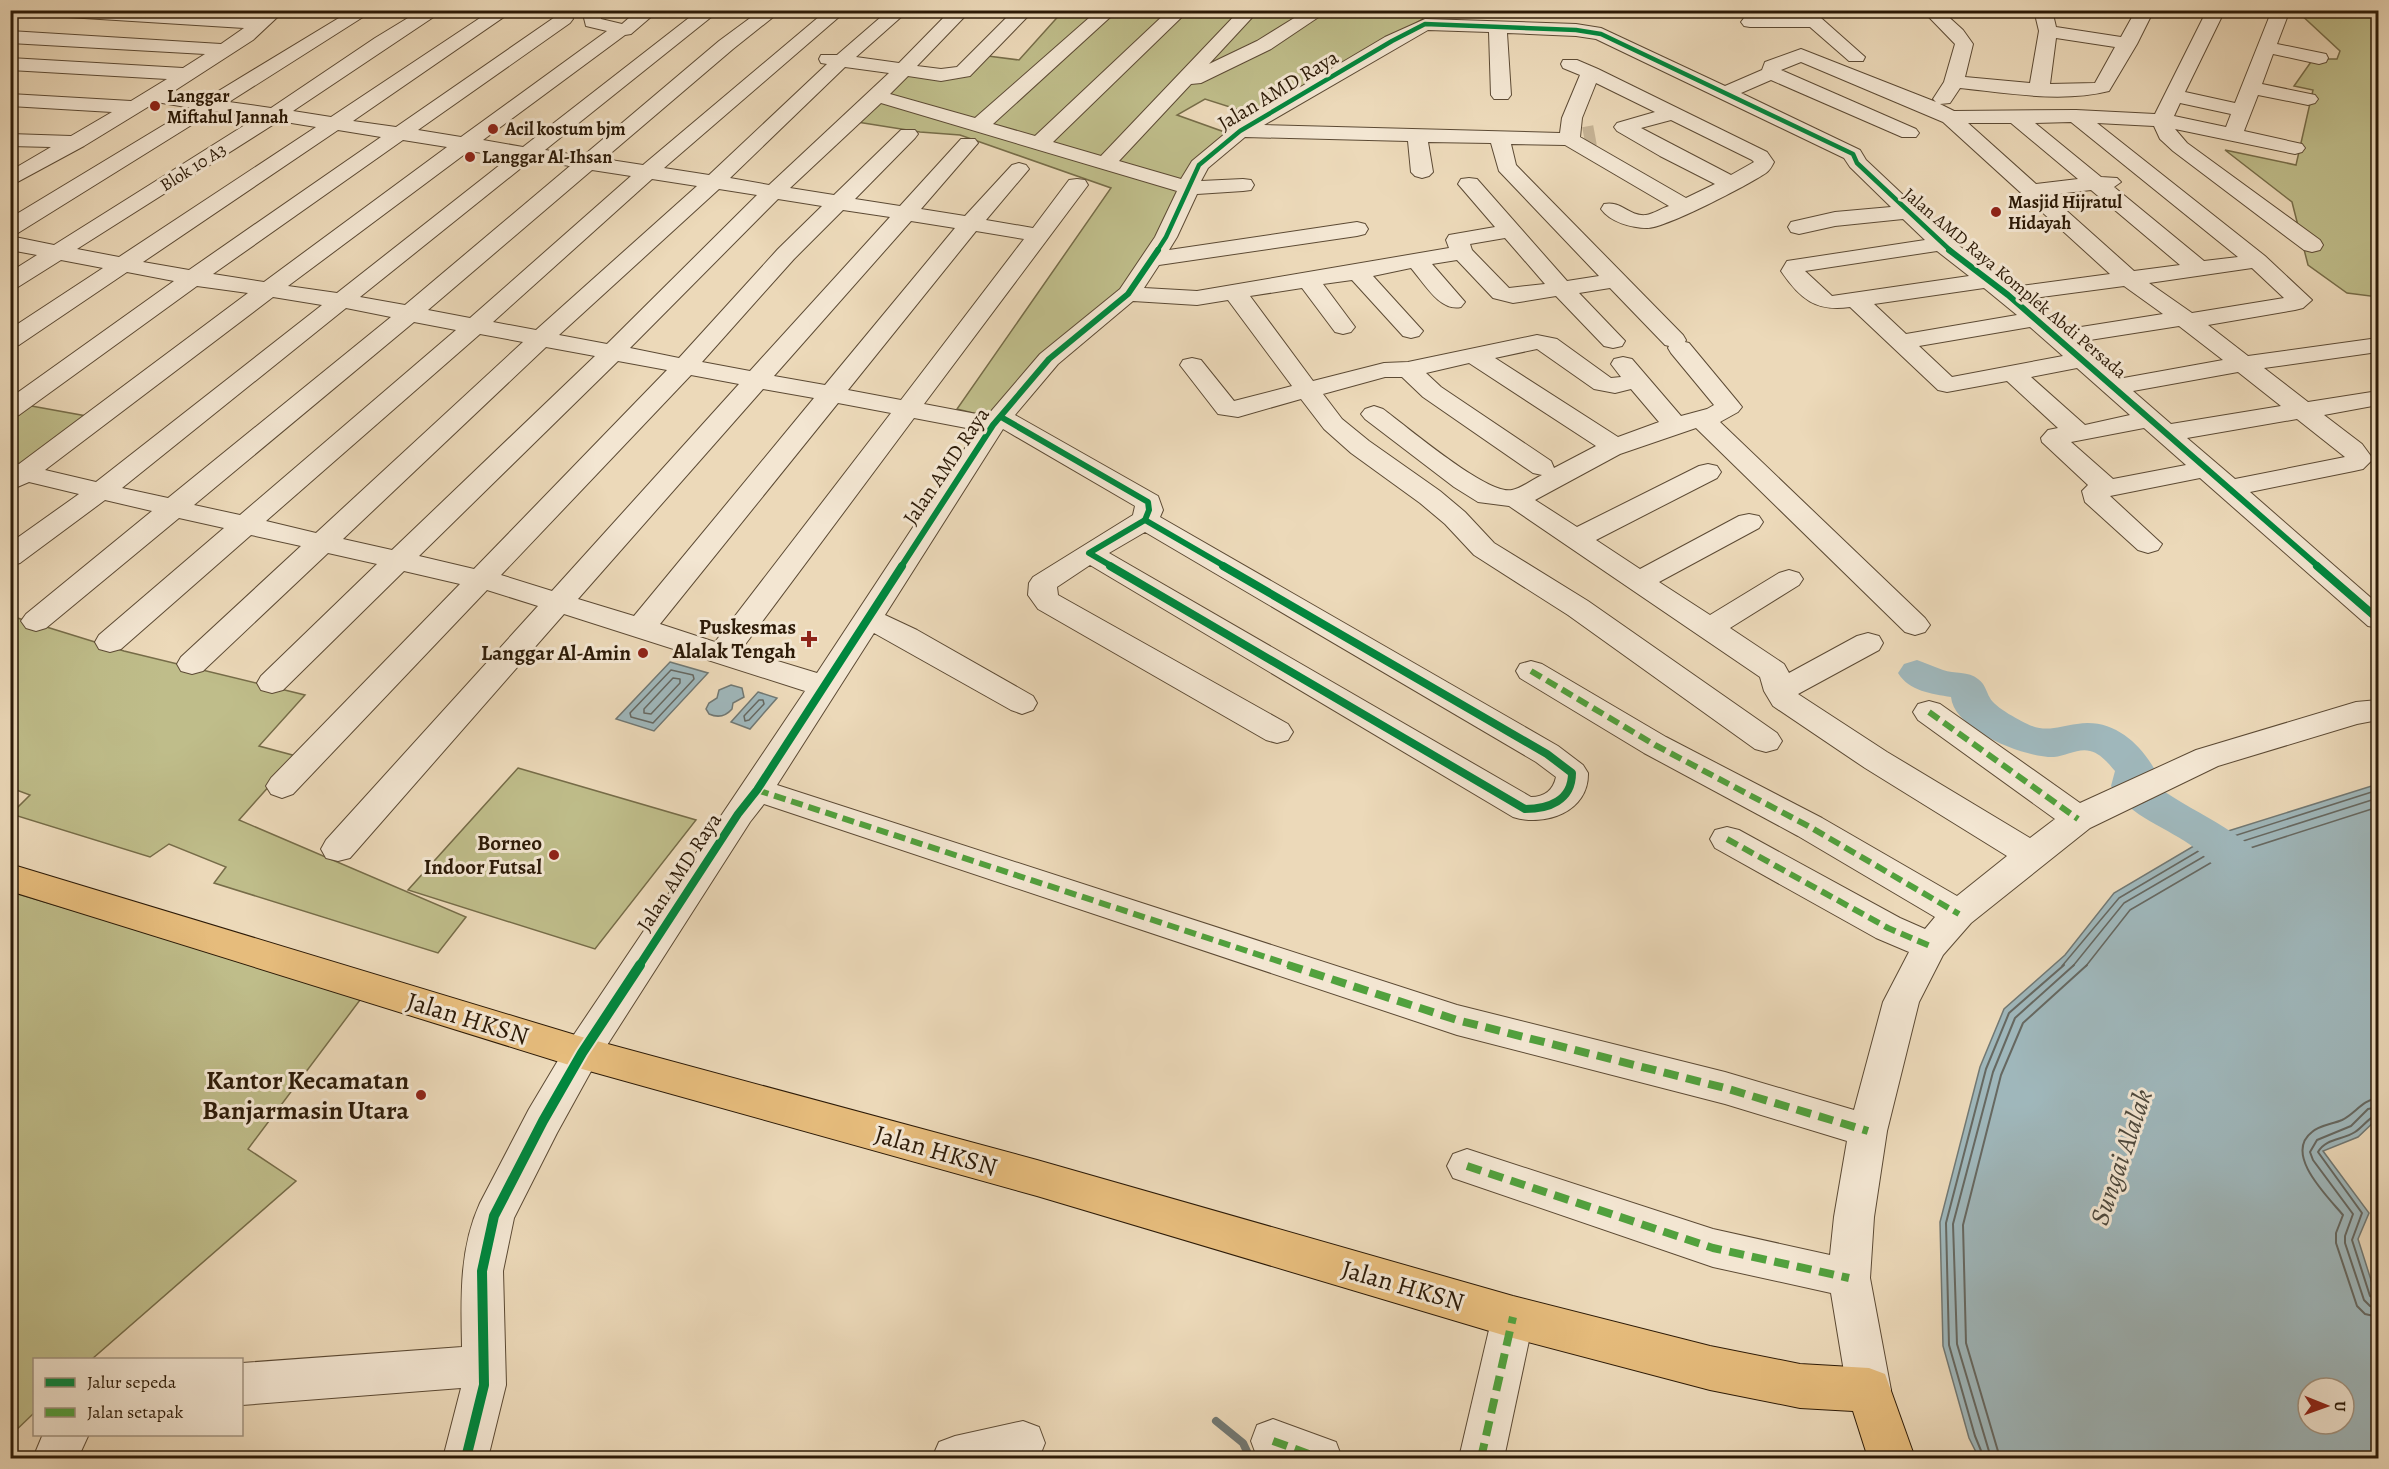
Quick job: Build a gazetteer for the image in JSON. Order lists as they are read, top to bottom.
{
  "streets": {
    "main road": ["Jalan HKSN"],
    "street": ["Jalan AMD Raya", "Blok 10 A3", "Jalan AMD Raya Komplek Abdi Persada"]
  },
  "crossings": [
    ["Jalan AMD Raya", "Jalan AMD Raya Komplek Abdi Persada"],
    ["Jalan AMD Raya", "Jalan HKSN"]
  ],
  "water": ["Sungai Alalak"],
  "places": {
    "other": [
      "Langgar Miftahul Jannah",
      "Acil kostum bjm",
      "Langgar Al-Ihsan",
      "Masjid Hijratul Hidayah",
      "Langgar Al-Amin",
      "Borneo Indoor Futsal",
      "Kantor Kecamatan Banjarmasin Utara"
    ],
    "health": ["Puskesmas Alalak Tengah"]
  },
  "legend": ["Jalur sepeda", "Jalan setapak"],
  "north": "right"
}
